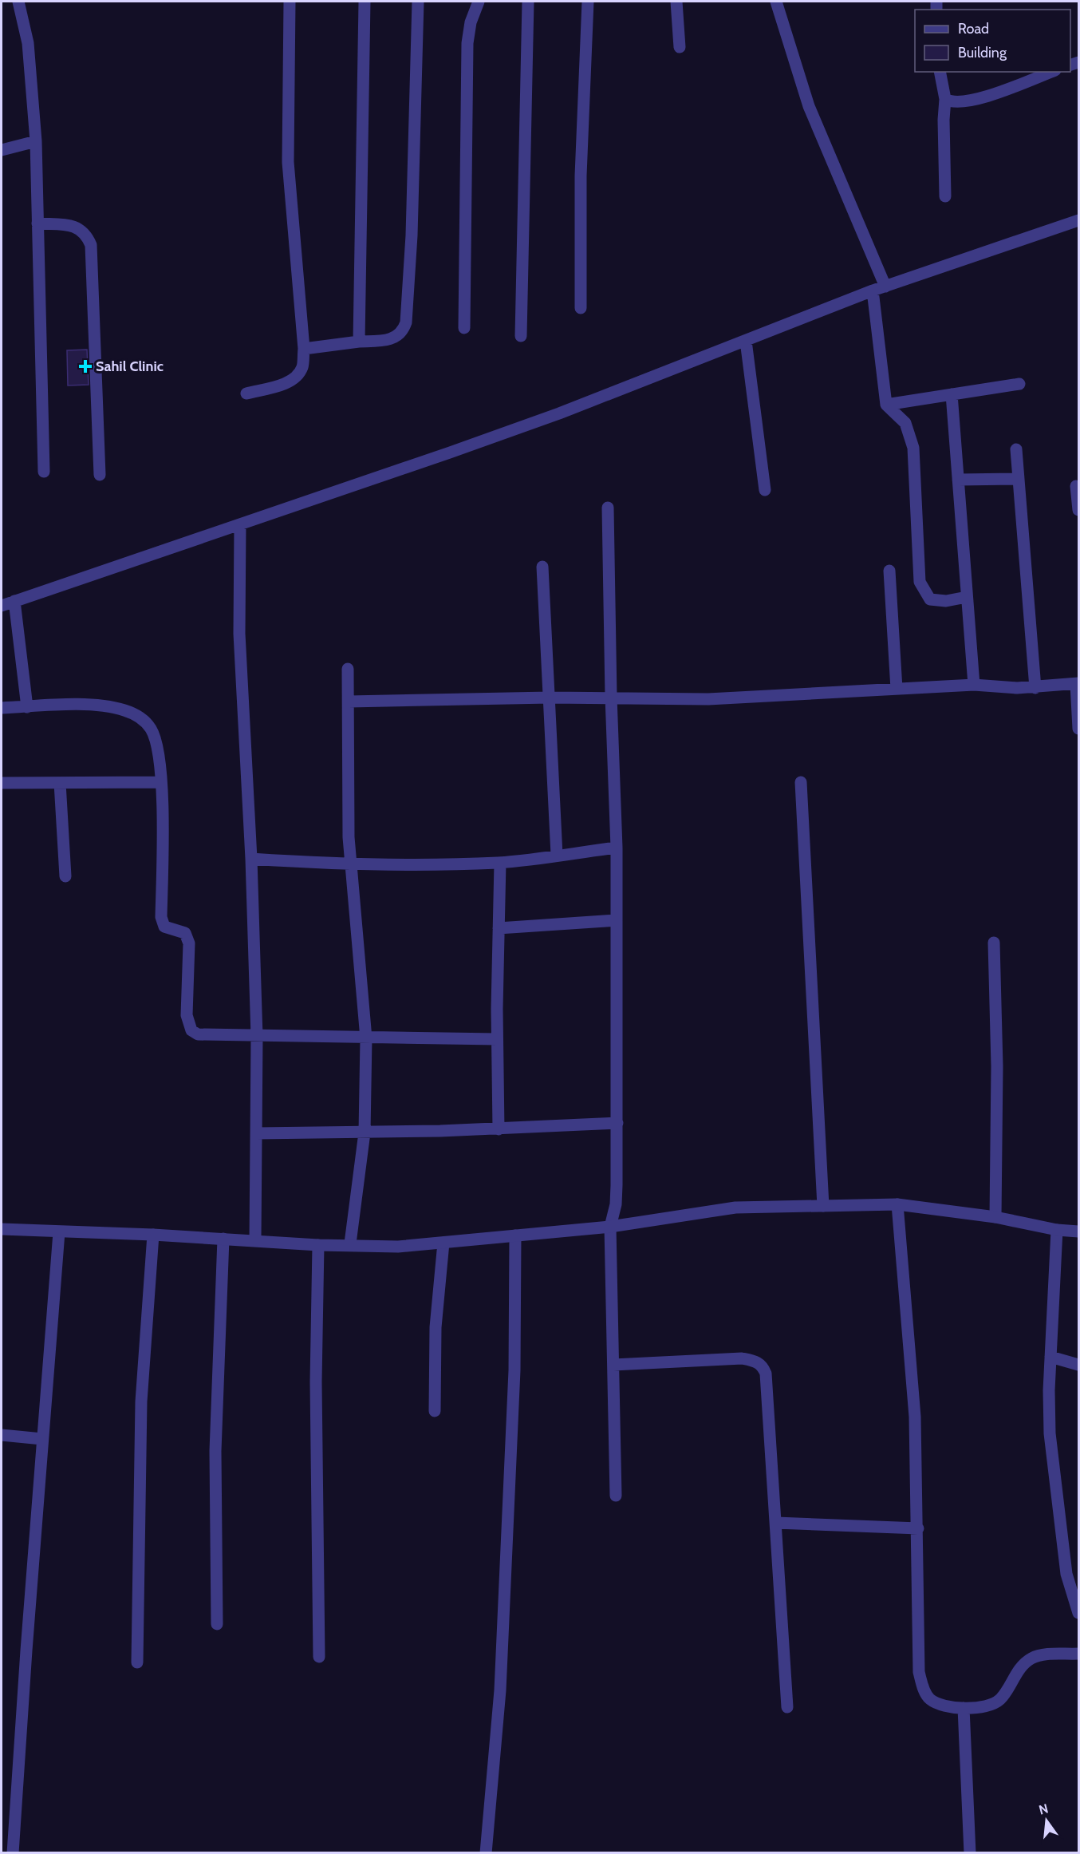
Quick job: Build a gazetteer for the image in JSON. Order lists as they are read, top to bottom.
{
  "places": {
    "health": ["Sahil Clinic"]
  },
  "legend": ["Road", "Building"],
  "north": "top"
}
